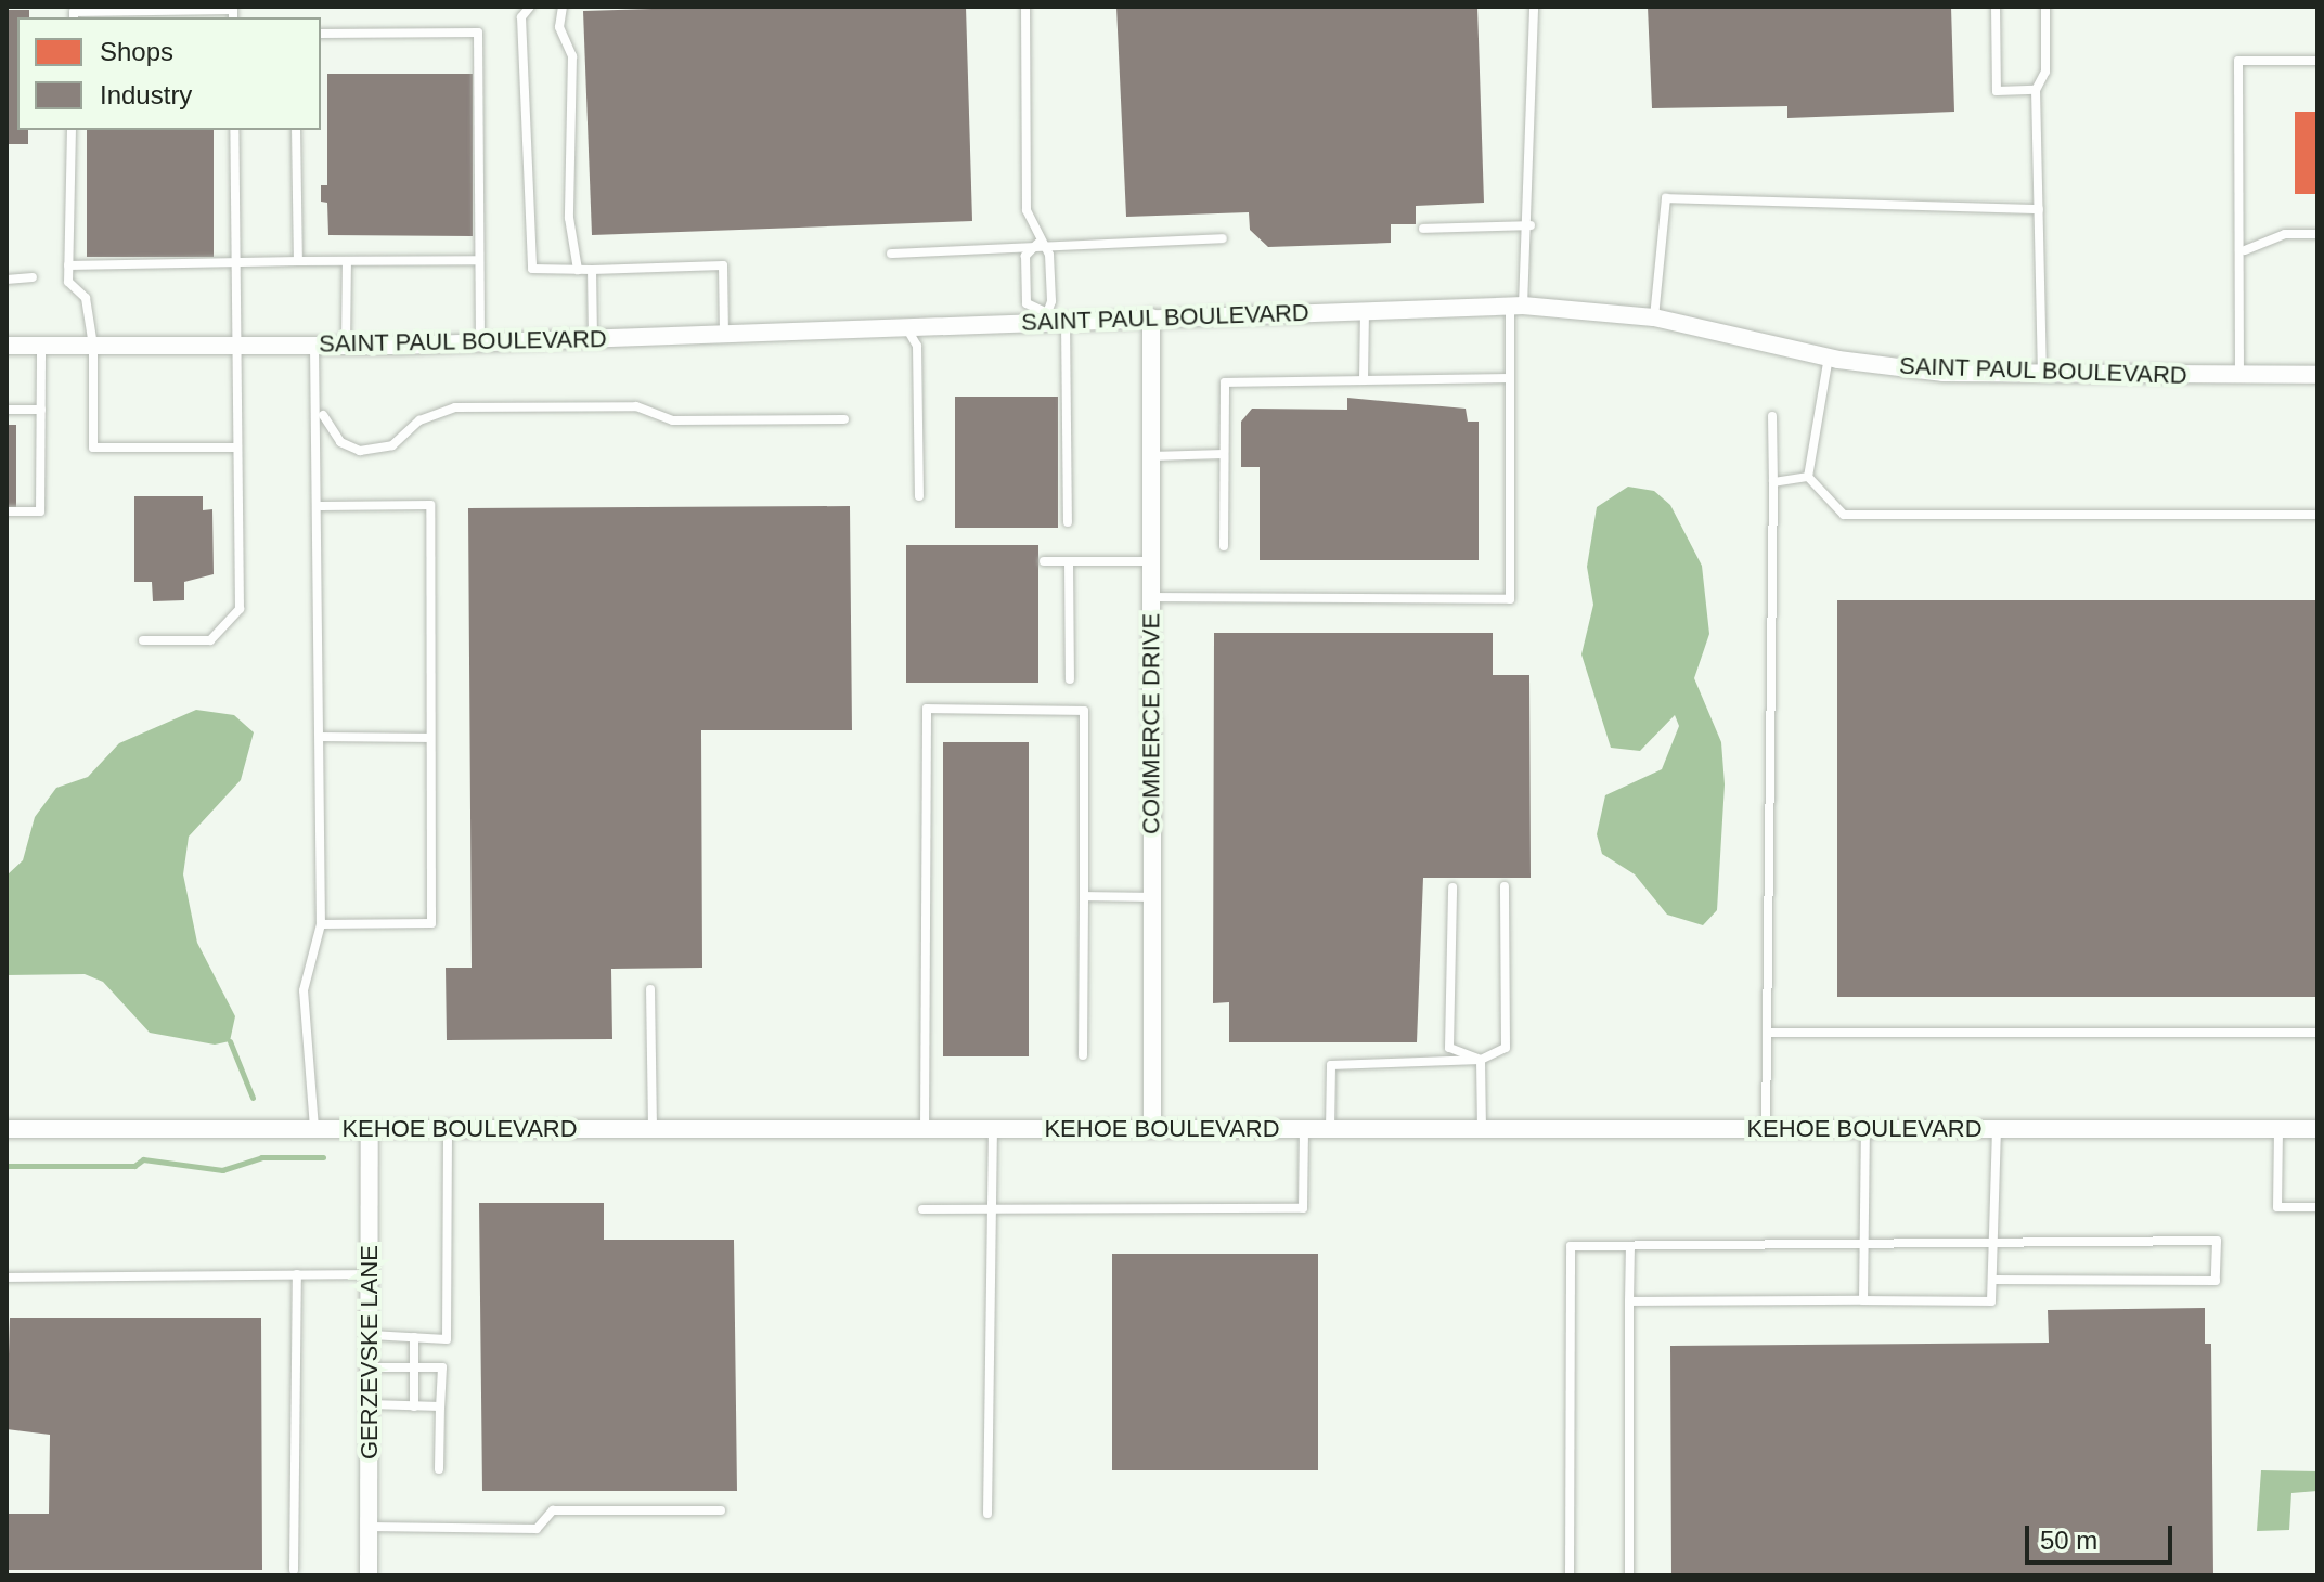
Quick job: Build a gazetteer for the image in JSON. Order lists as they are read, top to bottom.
{
  "streets": {
    "street": [
      "SAINT PAUL BOULEVARD",
      "COMMERCE DRIVE",
      "KEHOE BOULEVARD",
      "GERZEVSKE LANE"
    ]
  },
  "crossings": [
    ["SAINT PAUL BOULEVARD", "COMMERCE DRIVE"],
    ["COMMERCE DRIVE", "KEHOE BOULEVARD"],
    ["KEHOE BOULEVARD", "GERZEVSKE LANE"]
  ],
  "legend": ["Shops", "Industry"],
  "scale_bar": "50 m"
}
